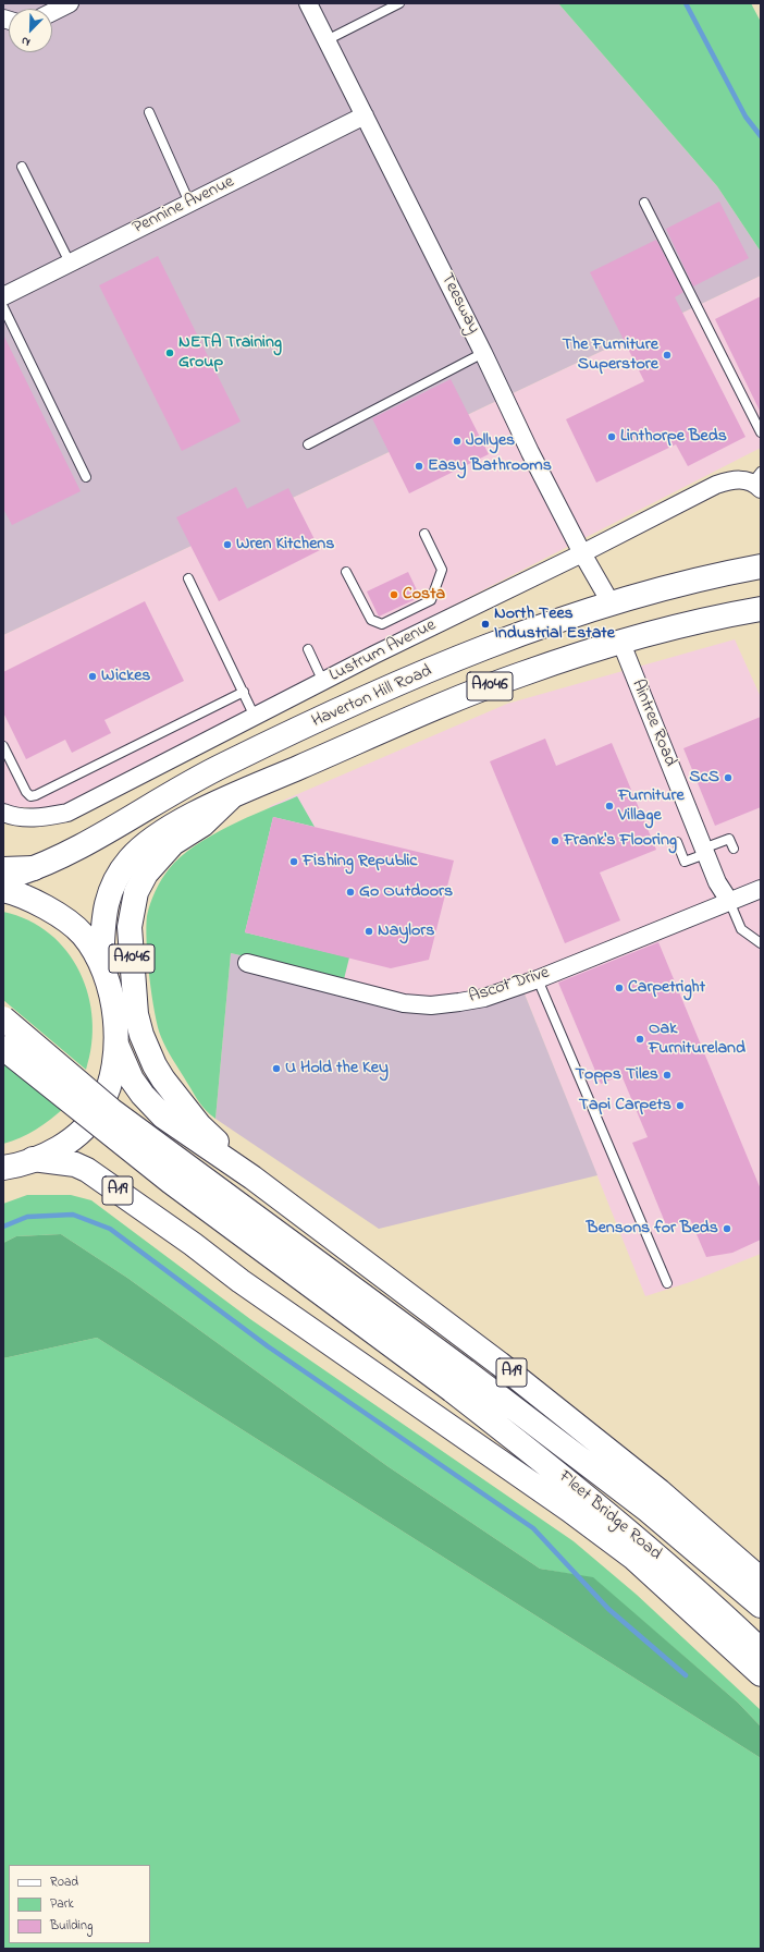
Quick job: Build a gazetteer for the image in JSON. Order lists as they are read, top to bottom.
{
  "streets": {
    "main road": [
      "A1046",
      "Haverton Hill Road",
      "A19",
      "Fleet Bridge Road"
    ],
    "street": [
      "Pennine Avenue",
      "Teesway",
      "Lustrum Avenue",
      "Aintree Road",
      "Ascot Drive"
    ]
  },
  "crossings": [
    ["Pennine Avenue", "Teesway"],
    ["Teesway", "Lustrum Avenue"],
    ["Teesway", "Haverton Hill Road"],
    ["A1046", "Haverton Hill Road"],
    ["A1046", "A19"],
    ["Haverton Hill Road", "Aintree Road"],
    ["Aintree Road", "Ascot Drive"],
    ["A19", "Fleet Bridge Road"]
  ],
  "places": [
    "NETA Training Group",
    "The Furniture Superstore",
    "Linthorpe Beds",
    "Jollyes",
    "Easy Bathrooms",
    "Wren Kitchens",
    "Costa",
    "North Tees Industrial Estate",
    "Wickes",
    "ScS",
    "Furniture Village",
    "Frank's Flooring",
    "Fishing Republic",
    "Go Outdoors",
    "Naylors",
    "Carpetright",
    "Oak Furnitureland",
    "U Hold the Key",
    "Topps Tiles",
    "Tapi Carpets",
    "Bensons for Beds"
  ],
  "legend": ["Road", "Park", "Building"],
  "north": "bottom left"
}
